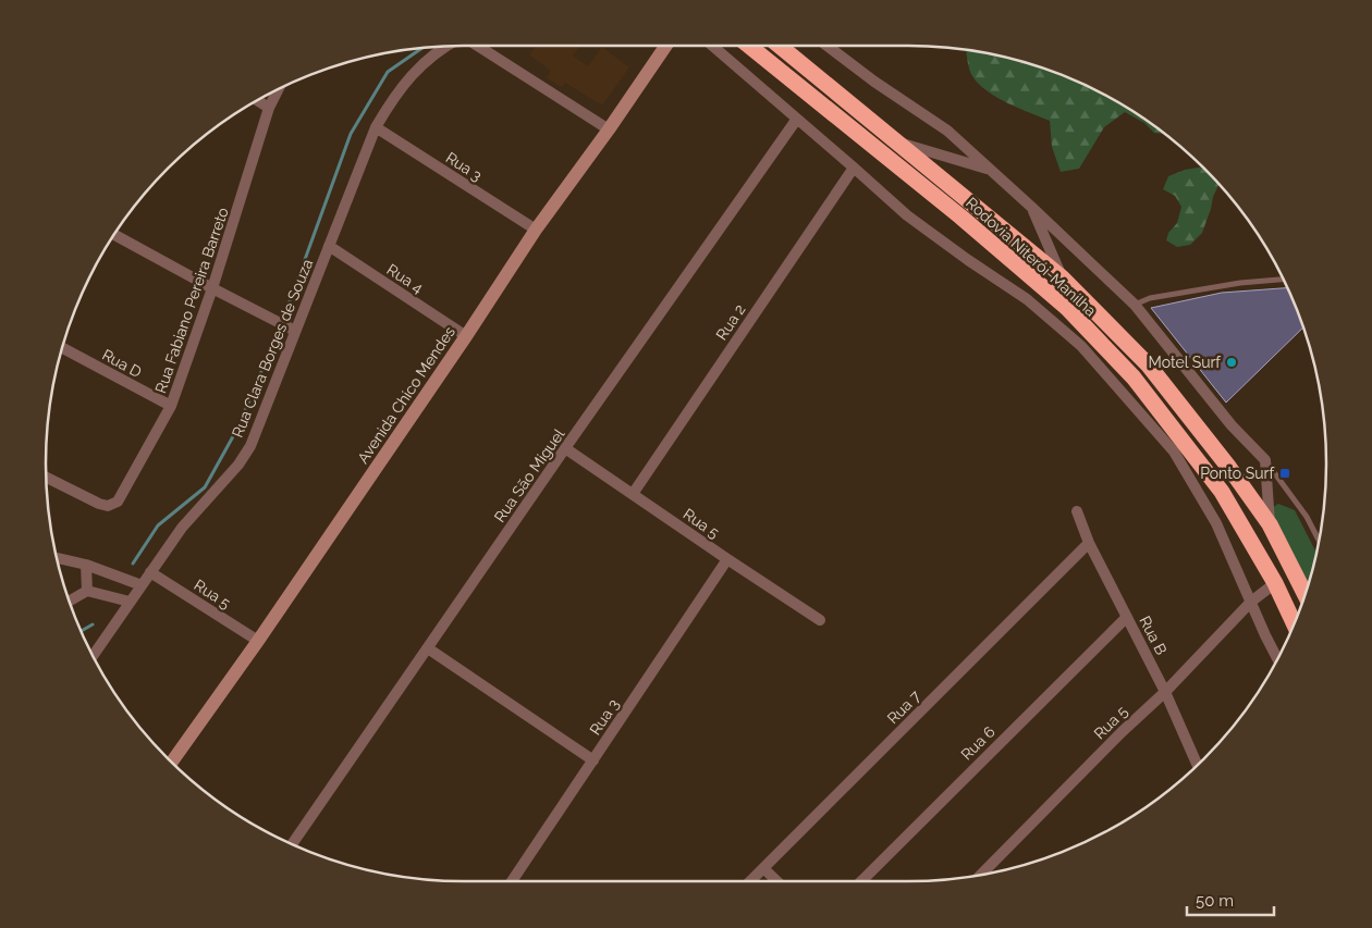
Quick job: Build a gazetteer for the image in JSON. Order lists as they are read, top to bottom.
{
  "streets": {
    "highway": ["Rodovia Niterói-Manilha"],
    "street": [
      "Rua 3",
      "Rua 4",
      "Rua Fabiano Pereira Barreto",
      "Rua 2",
      "Rua Clara Borges de Souza",
      "Rua D",
      "Avenida Chico Mendes",
      "Rua São Miguel",
      "Rua 5",
      "Rua B",
      "Rua 7",
      "Rua 6"
    ]
  },
  "crossings": [
    ["Rua 3", "Rua Clara Borges de Souza"],
    ["Rua 3", "Avenida Chico Mendes"],
    ["Rua 3", "Rua 5"],
    ["Rodovia Niterói-Manilha", "Rua 5"],
    ["Rua 4", "Rua Clara Borges de Souza"],
    ["Rua 4", "Avenida Chico Mendes"],
    ["Rua Fabiano Pereira Barreto", "Rua D"],
    ["Rua 2", "Rua 5"],
    ["Rua Clara Borges de Souza", "Rua 5"],
    ["Avenida Chico Mendes", "Rua 5"],
    ["Rua São Miguel", "Rua 5"],
    ["Rua 5", "Rua B"],
    ["Rua B", "Rua 7"],
    ["Rua B", "Rua 6"]
  ],
  "places": {
    "other": ["Motel Surf"],
    "transit": ["Ponto Surf"]
  },
  "scale_bar": "50 m"
}
